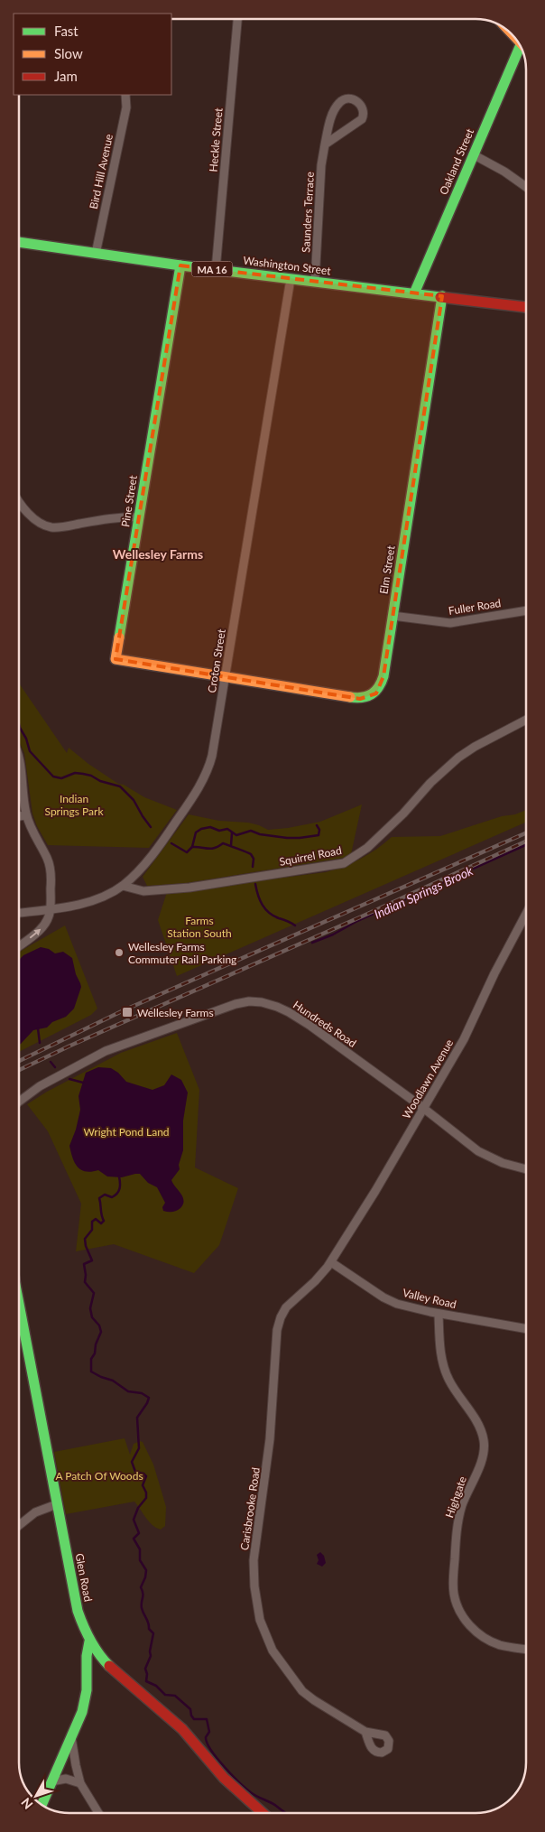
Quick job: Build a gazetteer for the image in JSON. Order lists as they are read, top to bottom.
{
  "streets": {
    "main road": [
      "Oakland Street",
      "Washington Street",
      "MA 16",
      "Pine Street",
      "Elm Street",
      "Glen Road"
    ],
    "street": [
      "Heckle Street",
      "Bird Hill Avenue",
      "Saunders Terrace",
      "Fuller Road",
      "Croton Street",
      "Squirrel Road",
      "Hundreds Road",
      "Woodlawn Avenue",
      "Valley Road",
      "Highgate",
      "Carisbrooke Road"
    ]
  },
  "crossings": [
    ["Heckle Street", "Washington Street"],
    ["Oakland Street", "Washington Street"],
    ["Bird Hill Avenue", "Washington Street"],
    ["Saunders Terrace", "Washington Street"],
    ["Washington Street", "Pine Street"],
    ["Washington Street", "Elm Street"],
    ["Washington Street", "Croton Street"],
    ["Pine Street", "Elm Street"],
    ["Pine Street", "Croton Street"],
    ["Elm Street", "Fuller Road"],
    ["Elm Street", "Croton Street"],
    ["Croton Street", "Squirrel Road"],
    ["Hundreds Road", "Woodlawn Avenue"],
    ["Woodlawn Avenue", "Valley Road"],
    ["Woodlawn Avenue", "Carisbrooke Road"],
    ["Valley Road", "Highgate"],
    ["Valley Road", "Carisbrooke Road"]
  ],
  "districts": ["Wellesley Farms"],
  "water": ["Indian Springs Brook"],
  "parks": [
    "Indian Springs Park",
    "Farms Station South",
    "Wright Pond Land",
    "A Patch Of Woods"
  ],
  "places": {
    "other": ["Wellesley Farms Commuter Rail Parking"],
    "transit": ["Wellesley Farms"]
  },
  "legend": ["Fast", "Slow", "Jam"],
  "north": "bottom left"
}
